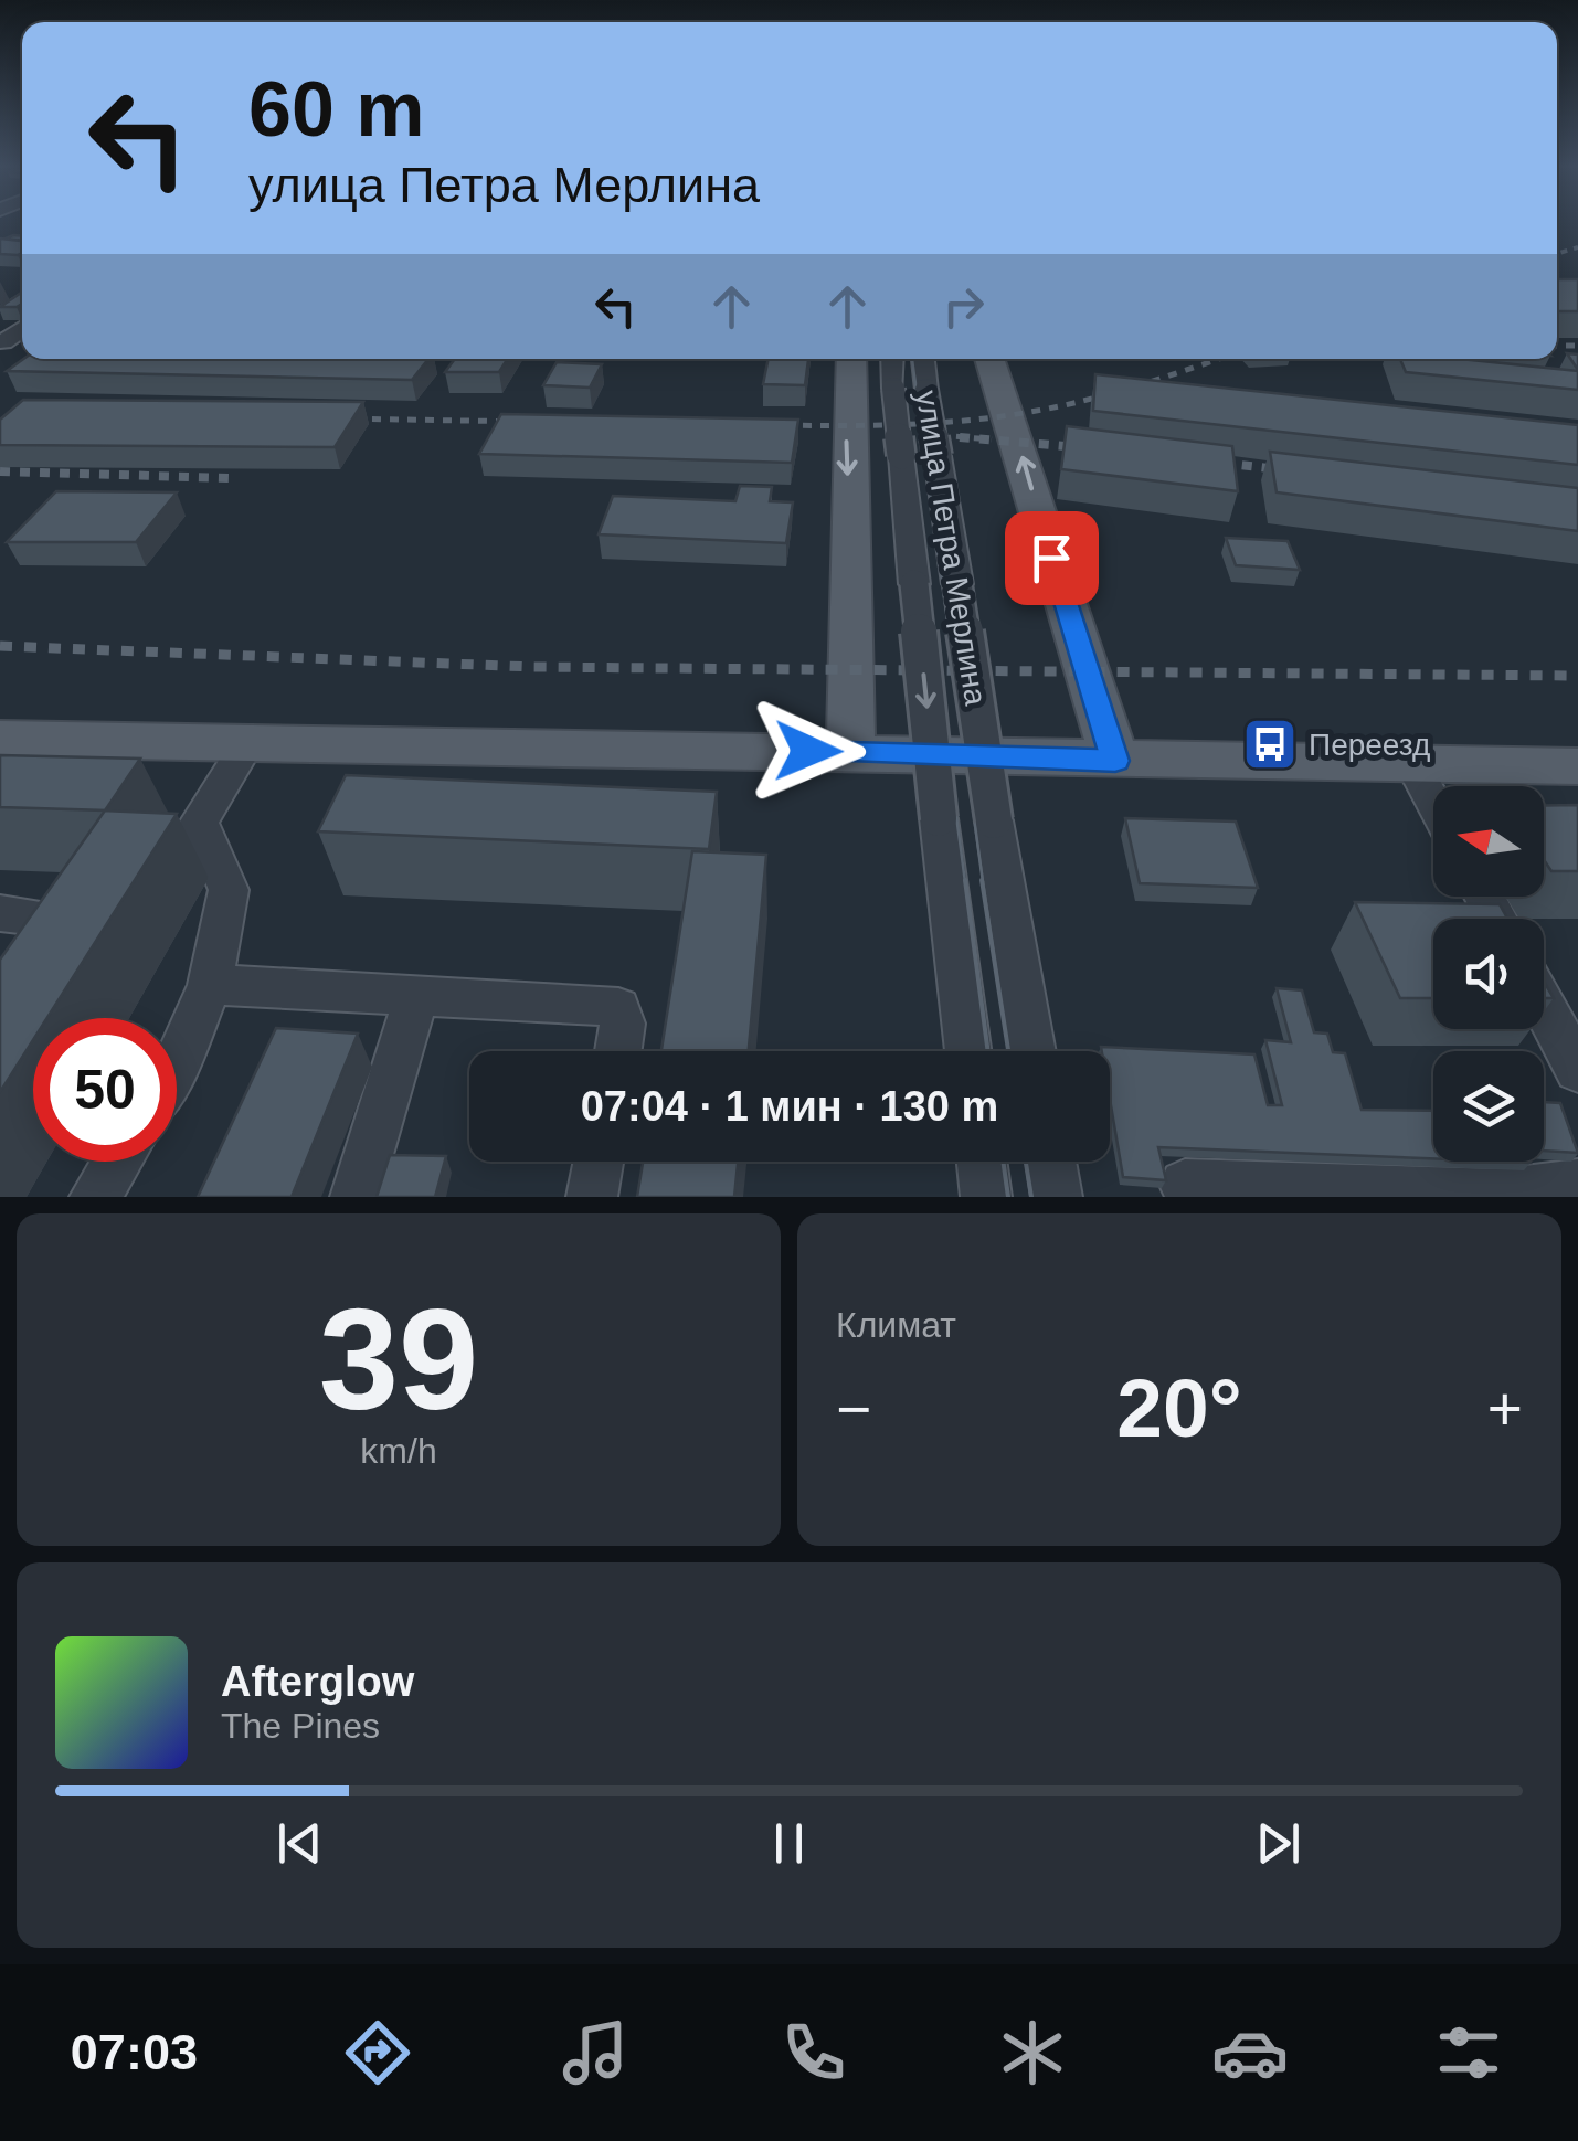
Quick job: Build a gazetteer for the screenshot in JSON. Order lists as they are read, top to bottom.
{
  "streets": {
    "street": ["улица Петра Мерлина"]
  },
  "places": {
    "bus stop": ["Переезд"]
  },
  "north": "left",
  "page": {
    "turn": ["60 m", "улица Петра Мерлина"],
    "limit": "50",
    "trip": "07:04 · 1 мин · 130 m",
    "tile": [
      ["39", "km/h"],
      "Климат"
    ],
    "heat": ["−", "20°", "+"],
    "song": ["Afterglow", "The Pines"],
    "tabs": "07:03"
  }
}
